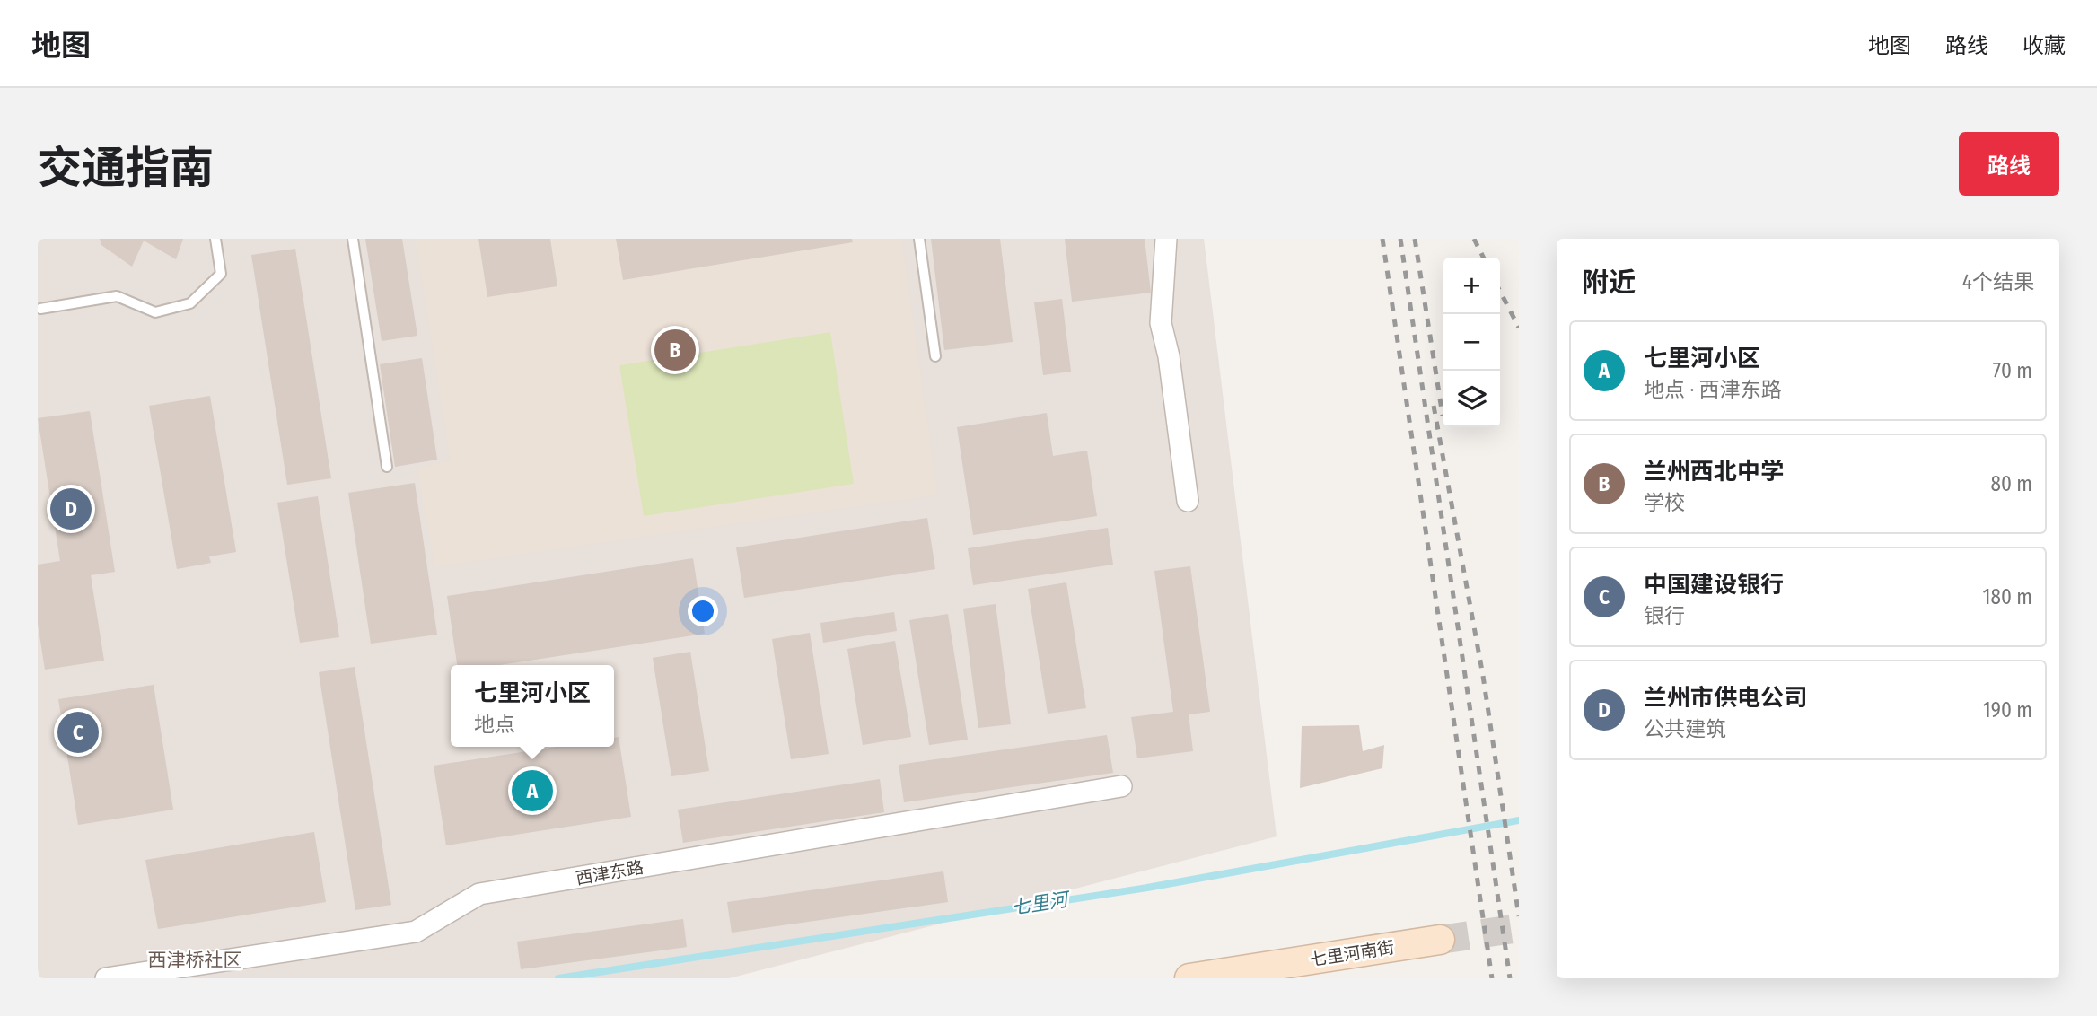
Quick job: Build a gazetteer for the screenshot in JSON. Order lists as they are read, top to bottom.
{
  "streets": {
    "street": ["西津东路", "七里河南街"]
  },
  "districts": ["西津桥社区"],
  "water": ["七里河"],
  "page": {
    "header": "地图",
    "nav": ["地图", "路线", "收藏"],
    "title": "交通指南",
    "buttons": "路线",
    "heading": ["附近", "4个结果"],
    "map_buttons": ["+", "−"],
    "list": [
      {
        "mark": "A",
        "name": "七里河小区",
        "note": "地点 · 西津东路",
        "value": "70 m"
      },
      {
        "mark": "B",
        "name": "兰州西北中学",
        "note": "学校",
        "value": "80 m"
      },
      {
        "mark": "C",
        "name": "中国建设银行",
        "note": "银行",
        "value": "180 m"
      },
      {
        "mark": "D",
        "name": "兰州市供电公司",
        "note": "公共建筑",
        "value": "190 m"
      }
    ],
    "pins": [
      "B",
      "D",
      "C",
      "A"
    ],
    "popup": ["七里河小区", "地点"]
  }
}
